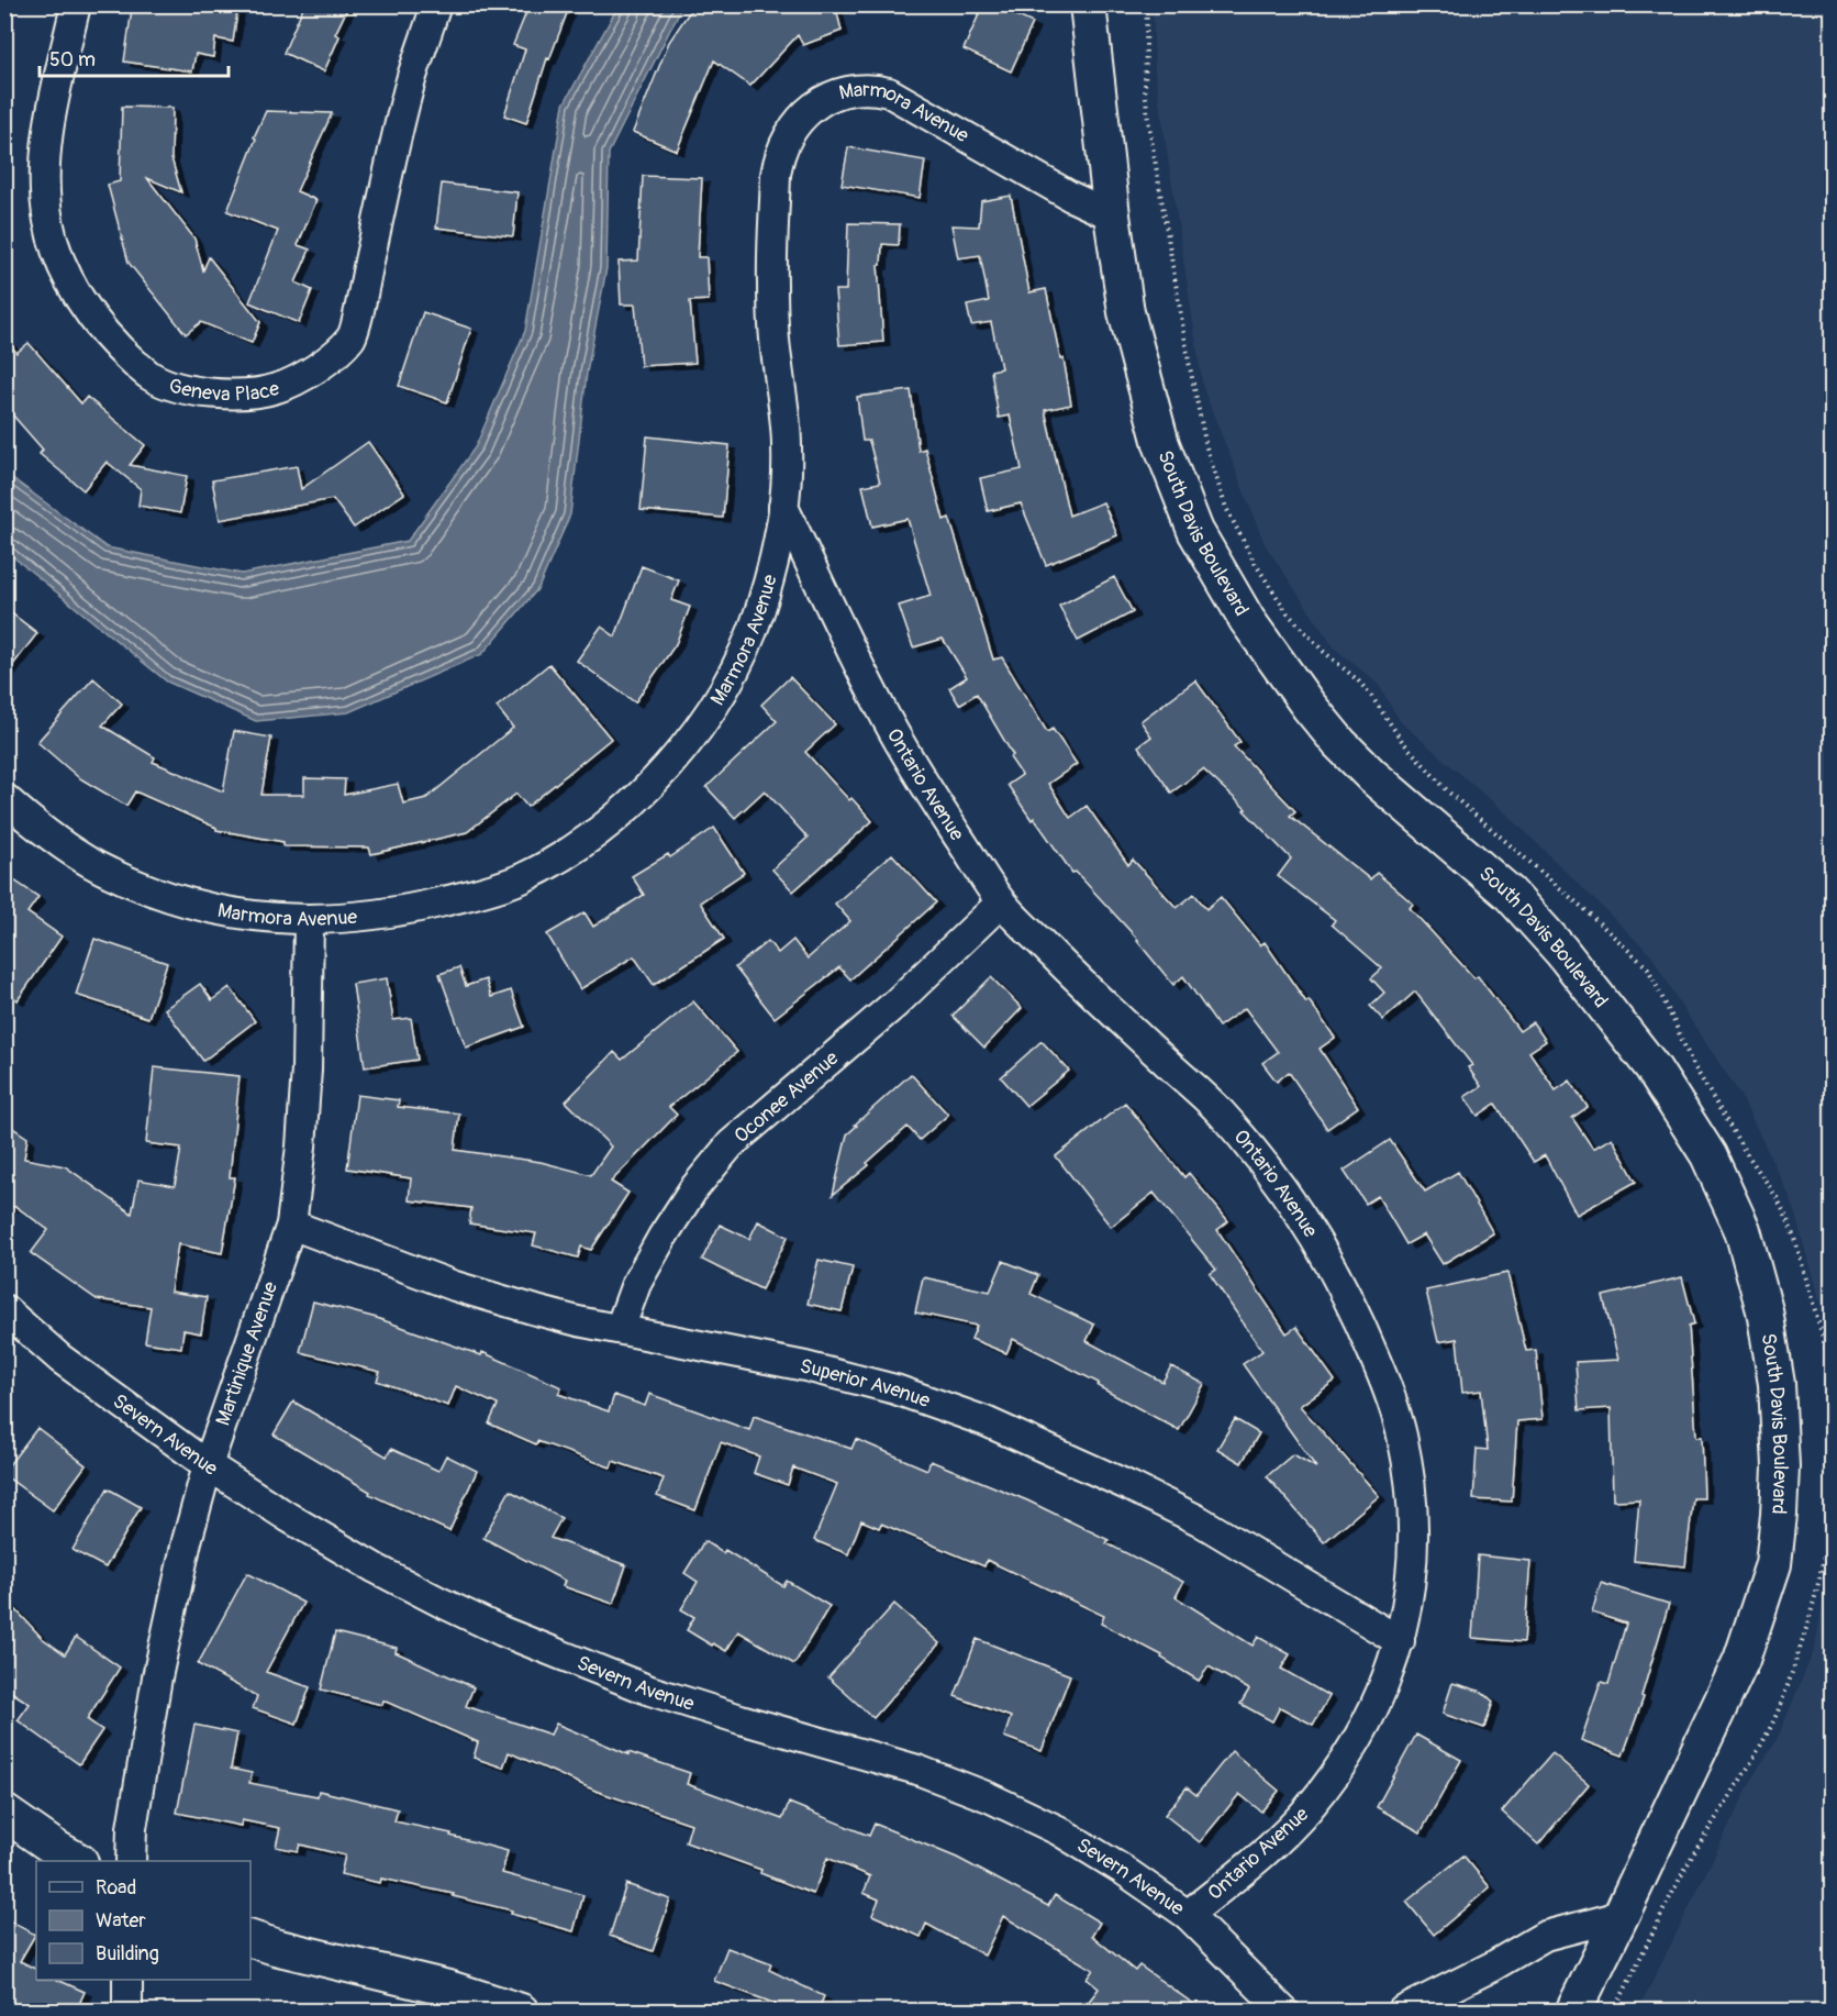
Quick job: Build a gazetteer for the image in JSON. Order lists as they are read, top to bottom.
{
  "streets": {
    "street": [
      "Marmora Avenue",
      "Geneva Place",
      "South Davis Boulevard",
      "Ontario Avenue",
      "Oconee Avenue",
      "Martinique Avenue",
      "Superior Avenue",
      "Severn Avenue"
    ]
  },
  "crossings": [
    ["Marmora Avenue", "South Davis Boulevard"],
    ["Marmora Avenue", "Ontario Avenue"],
    ["Marmora Avenue", "Martinique Avenue"],
    ["Ontario Avenue", "Oconee Avenue"],
    ["Ontario Avenue", "Superior Avenue"],
    ["Ontario Avenue", "Severn Avenue"],
    ["Oconee Avenue", "Superior Avenue"],
    ["Martinique Avenue", "Superior Avenue"],
    ["Martinique Avenue", "Severn Avenue"]
  ],
  "legend": ["Road", "Water", "Building"],
  "scale_bar": "50 m"
}
